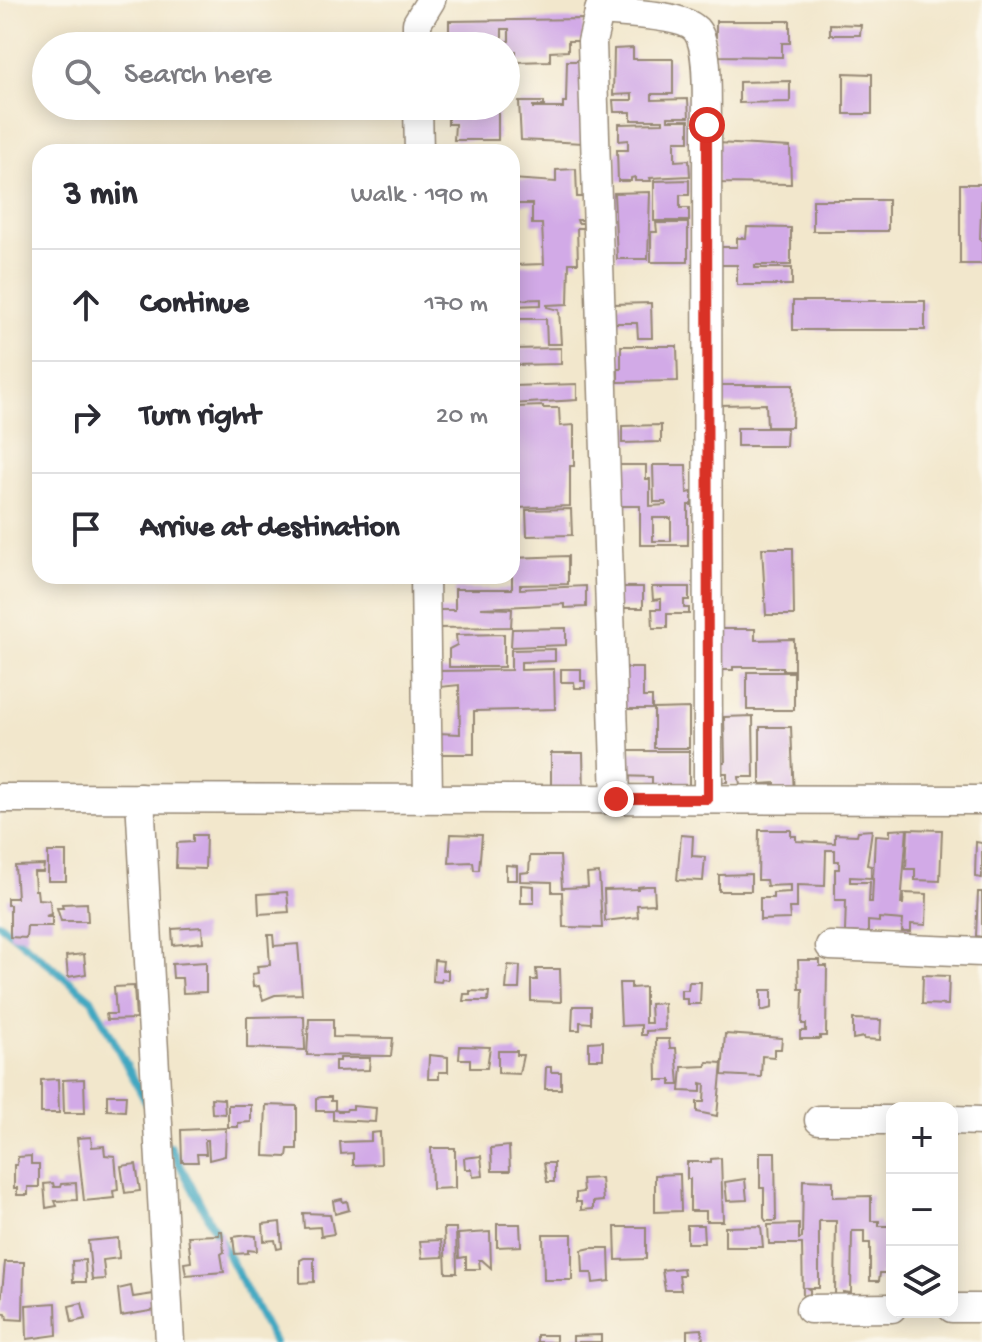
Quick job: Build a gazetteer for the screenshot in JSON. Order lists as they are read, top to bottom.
{
  "page": {
    "search": "Search here",
    "heading": ["3 min", "Walk · 190 m"],
    "list": [
      ["Continue", "170 m"],
      ["Turn right", "20 m"],
      "Arrive at destination"
    ],
    "map_buttons": ["+", "−"]
  }
}
